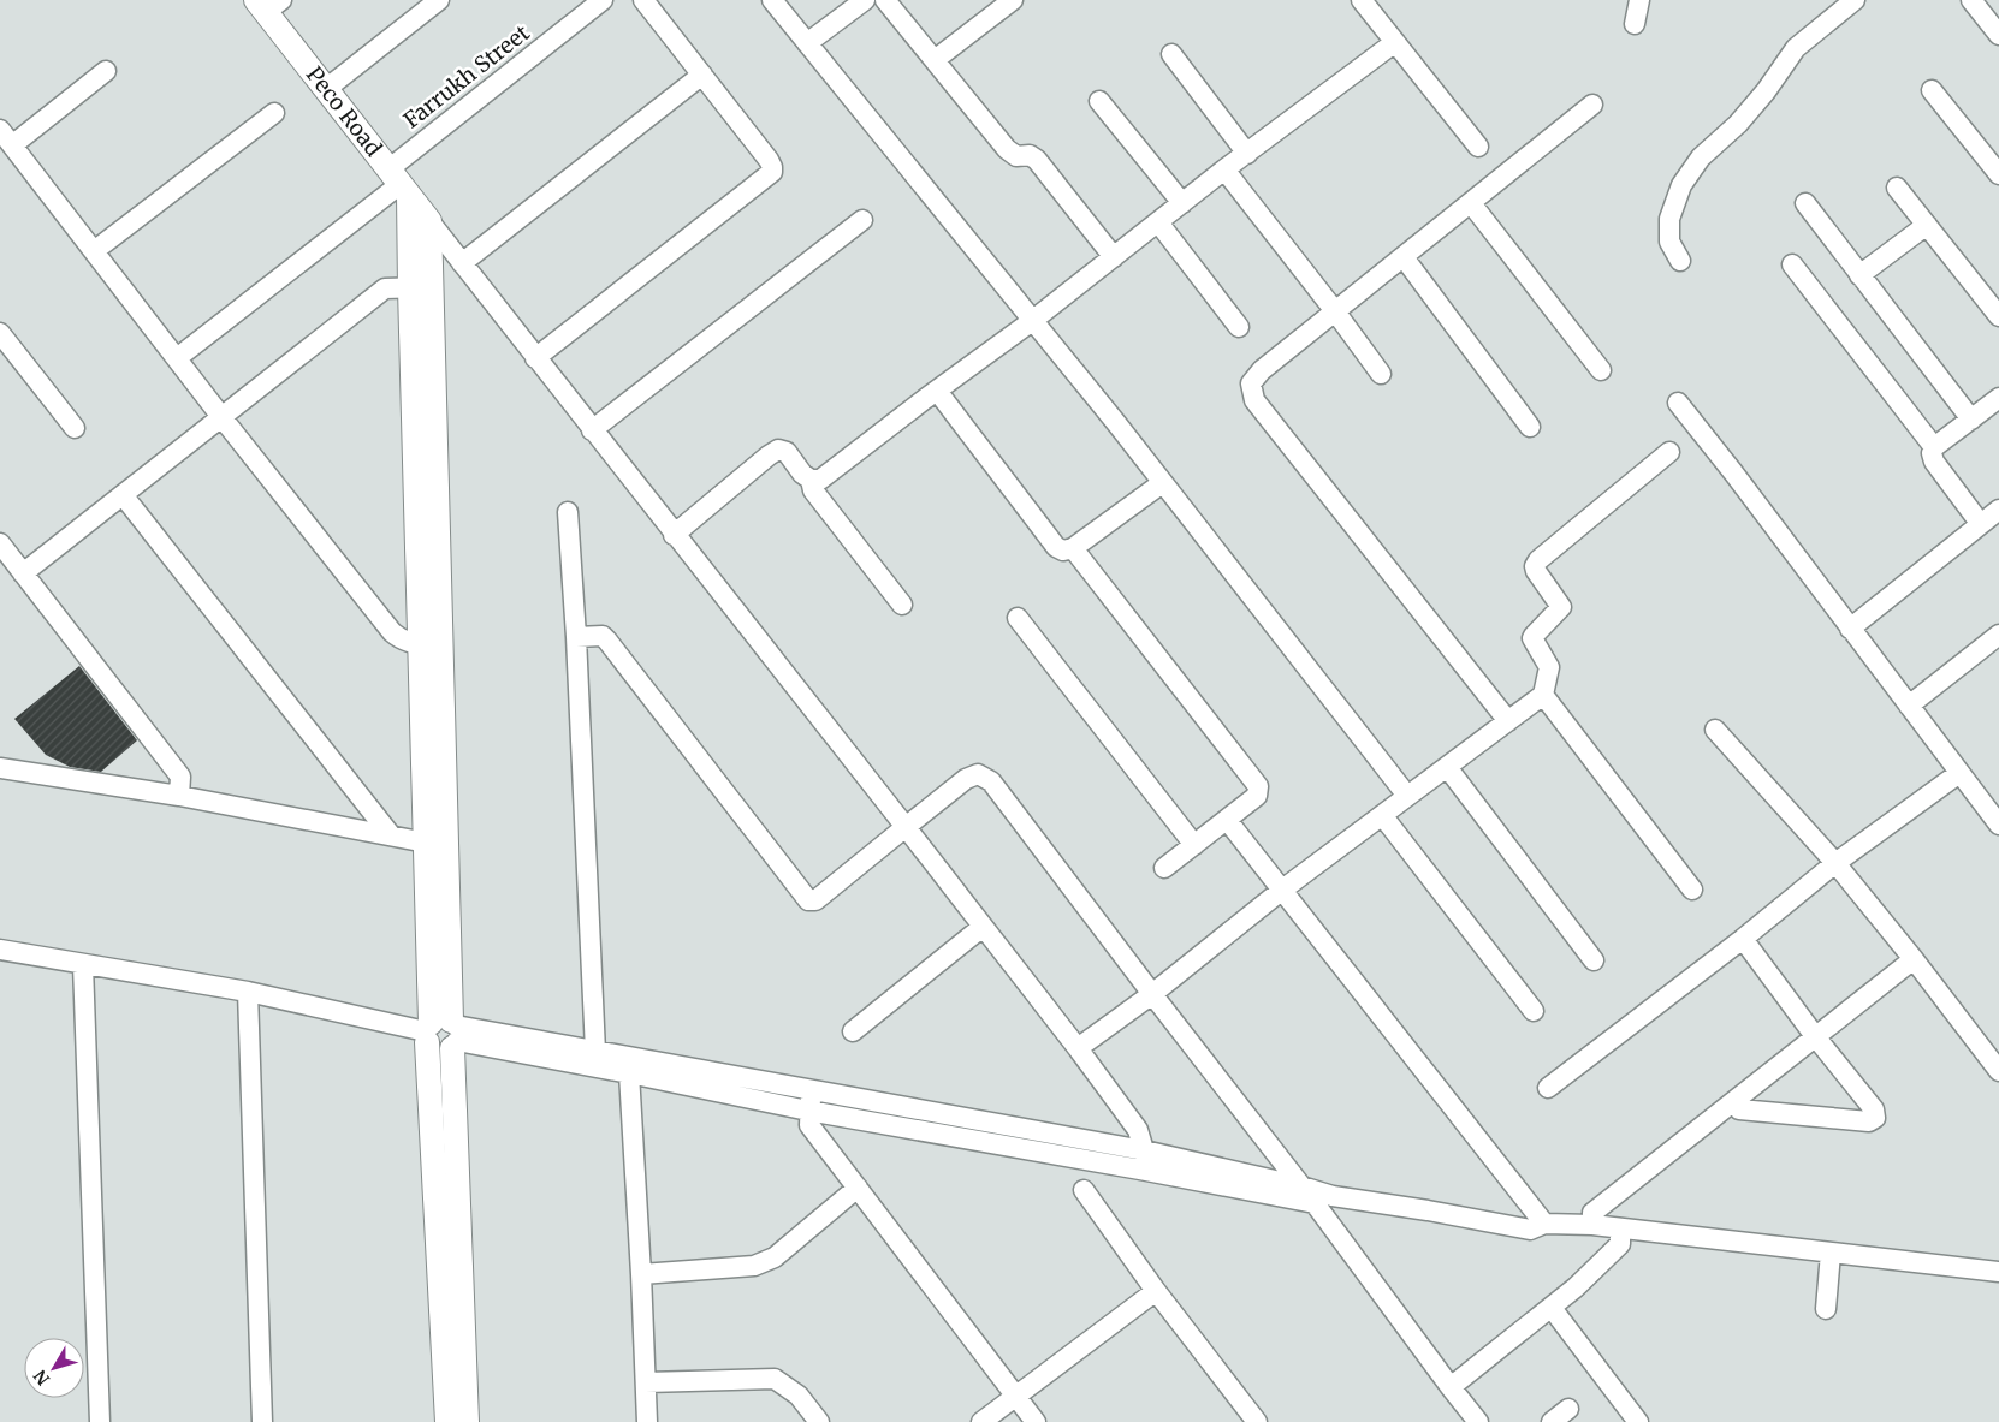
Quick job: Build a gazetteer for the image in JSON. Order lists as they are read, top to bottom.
{
  "streets": {
    "street": ["Farrukh Street", "Peco Road"]
  },
  "crossings": [
    ["Farrukh Street", "Peco Road"]
  ],
  "north": "bottom left"
}
